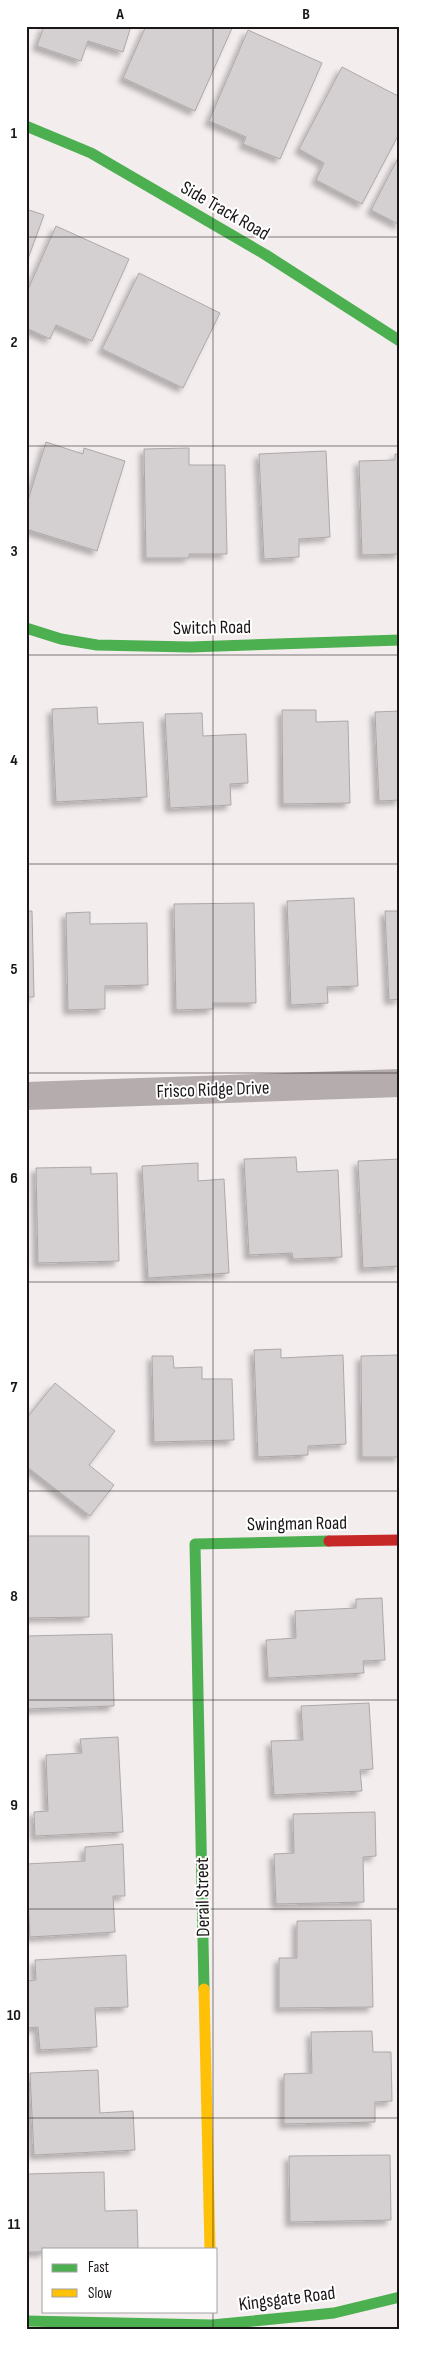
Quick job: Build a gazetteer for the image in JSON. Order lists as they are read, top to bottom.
{
  "streets": {
    "street": [
      "Side Track Road",
      "Switch Road",
      "Frisco Ridge Drive",
      "Swingman Road",
      "Derail Street",
      "Kingsgate Road"
    ]
  },
  "crossings": [
    ["Swingman Road", "Derail Street"]
  ],
  "legend": ["Fast", "Slow"],
  "grid": {
    "columns": ["A", "B"],
    "rows": [
      "1",
      "2",
      "3",
      "4",
      "5",
      "6",
      "7",
      "8",
      "9",
      "10",
      "11"
    ]
  }
}
